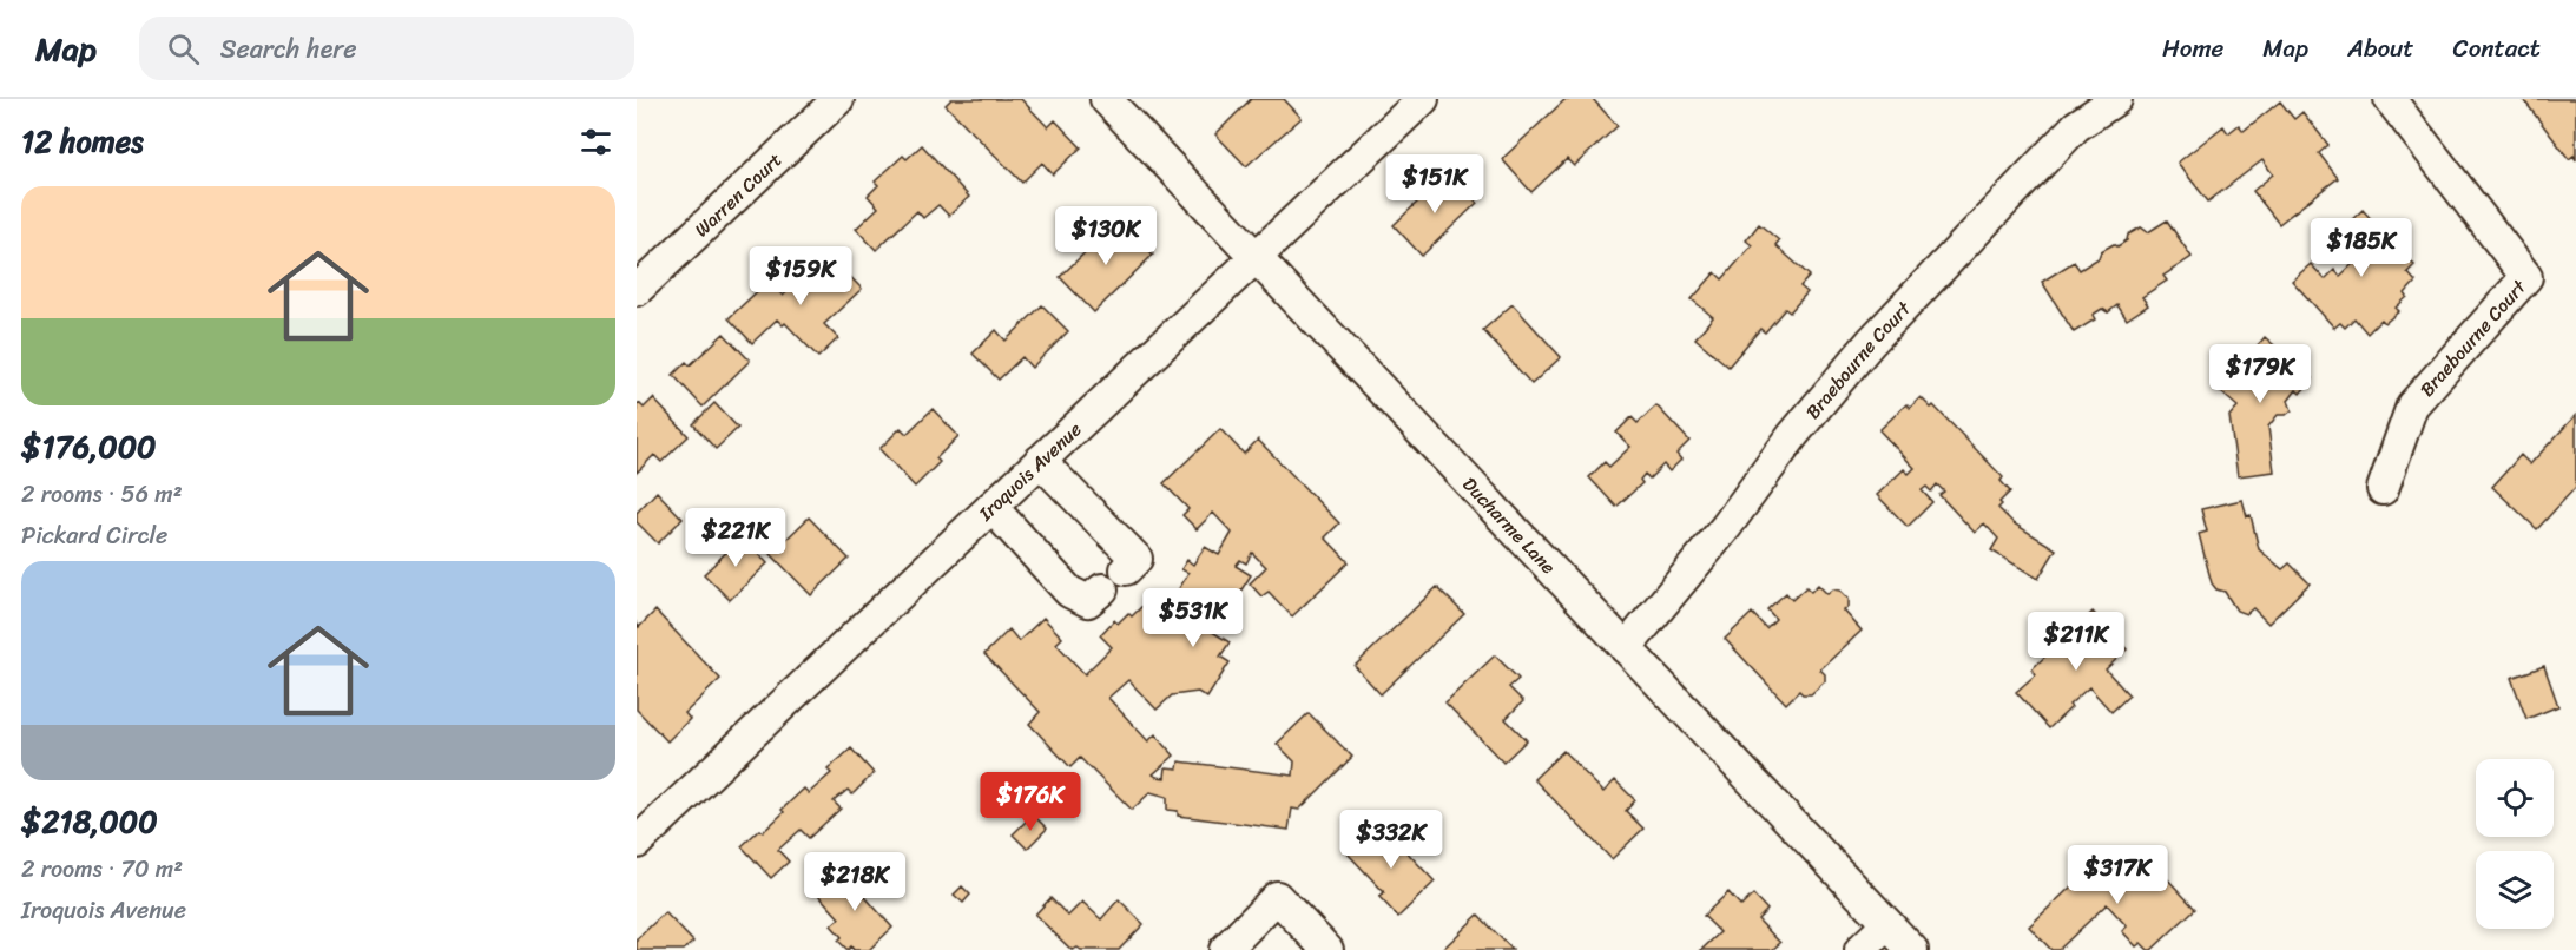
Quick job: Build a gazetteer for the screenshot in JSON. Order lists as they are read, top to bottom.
{
  "streets": {
    "street": [
      "Warren Court",
      "Braebourne Court",
      "Iroquois Avenue",
      "Ducharme Lane"
    ]
  },
  "crossings": [
    ["Braebourne Court", "Ducharme Lane"],
    ["Iroquois Avenue", "Ducharme Lane"]
  ],
  "page": {
    "header": "Map",
    "search": "Search here",
    "nav": [
      "Home",
      "Map",
      "About",
      "Contact"
    ],
    "heading": "12 homes",
    "price": [
      "$151K",
      "$130K",
      "$185K",
      "$159K",
      "$179K",
      "$221K",
      "$531K",
      "$211K",
      "$176K",
      "$332K",
      "$317K",
      "$218K"
    ],
    "list": [
      {
        "name": "$176,000",
        "note": "2 rooms · 56 m² · Pickard Circle"
      },
      {
        "name": "$218,000",
        "note": "2 rooms · 70 m² · Iroquois Avenue"
      }
    ]
  }
}
